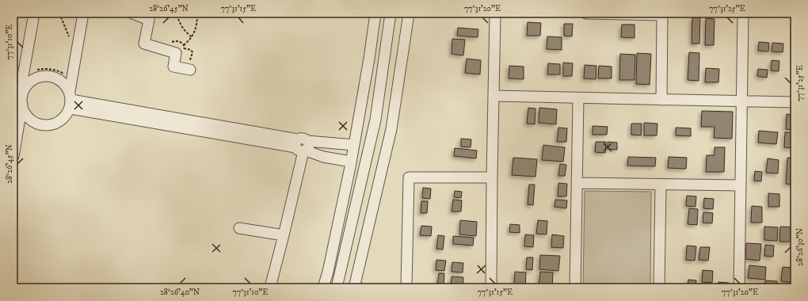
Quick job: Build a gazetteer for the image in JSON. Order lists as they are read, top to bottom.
{
  "coordinates": [
    "28°26'45\"N",
    "77°31'15\"E",
    "77°31'20\"E",
    "77°31'25\"E",
    "77°31'10\"E",
    "28°26'30\"N",
    "28°26'40\"N"
  ]
}
